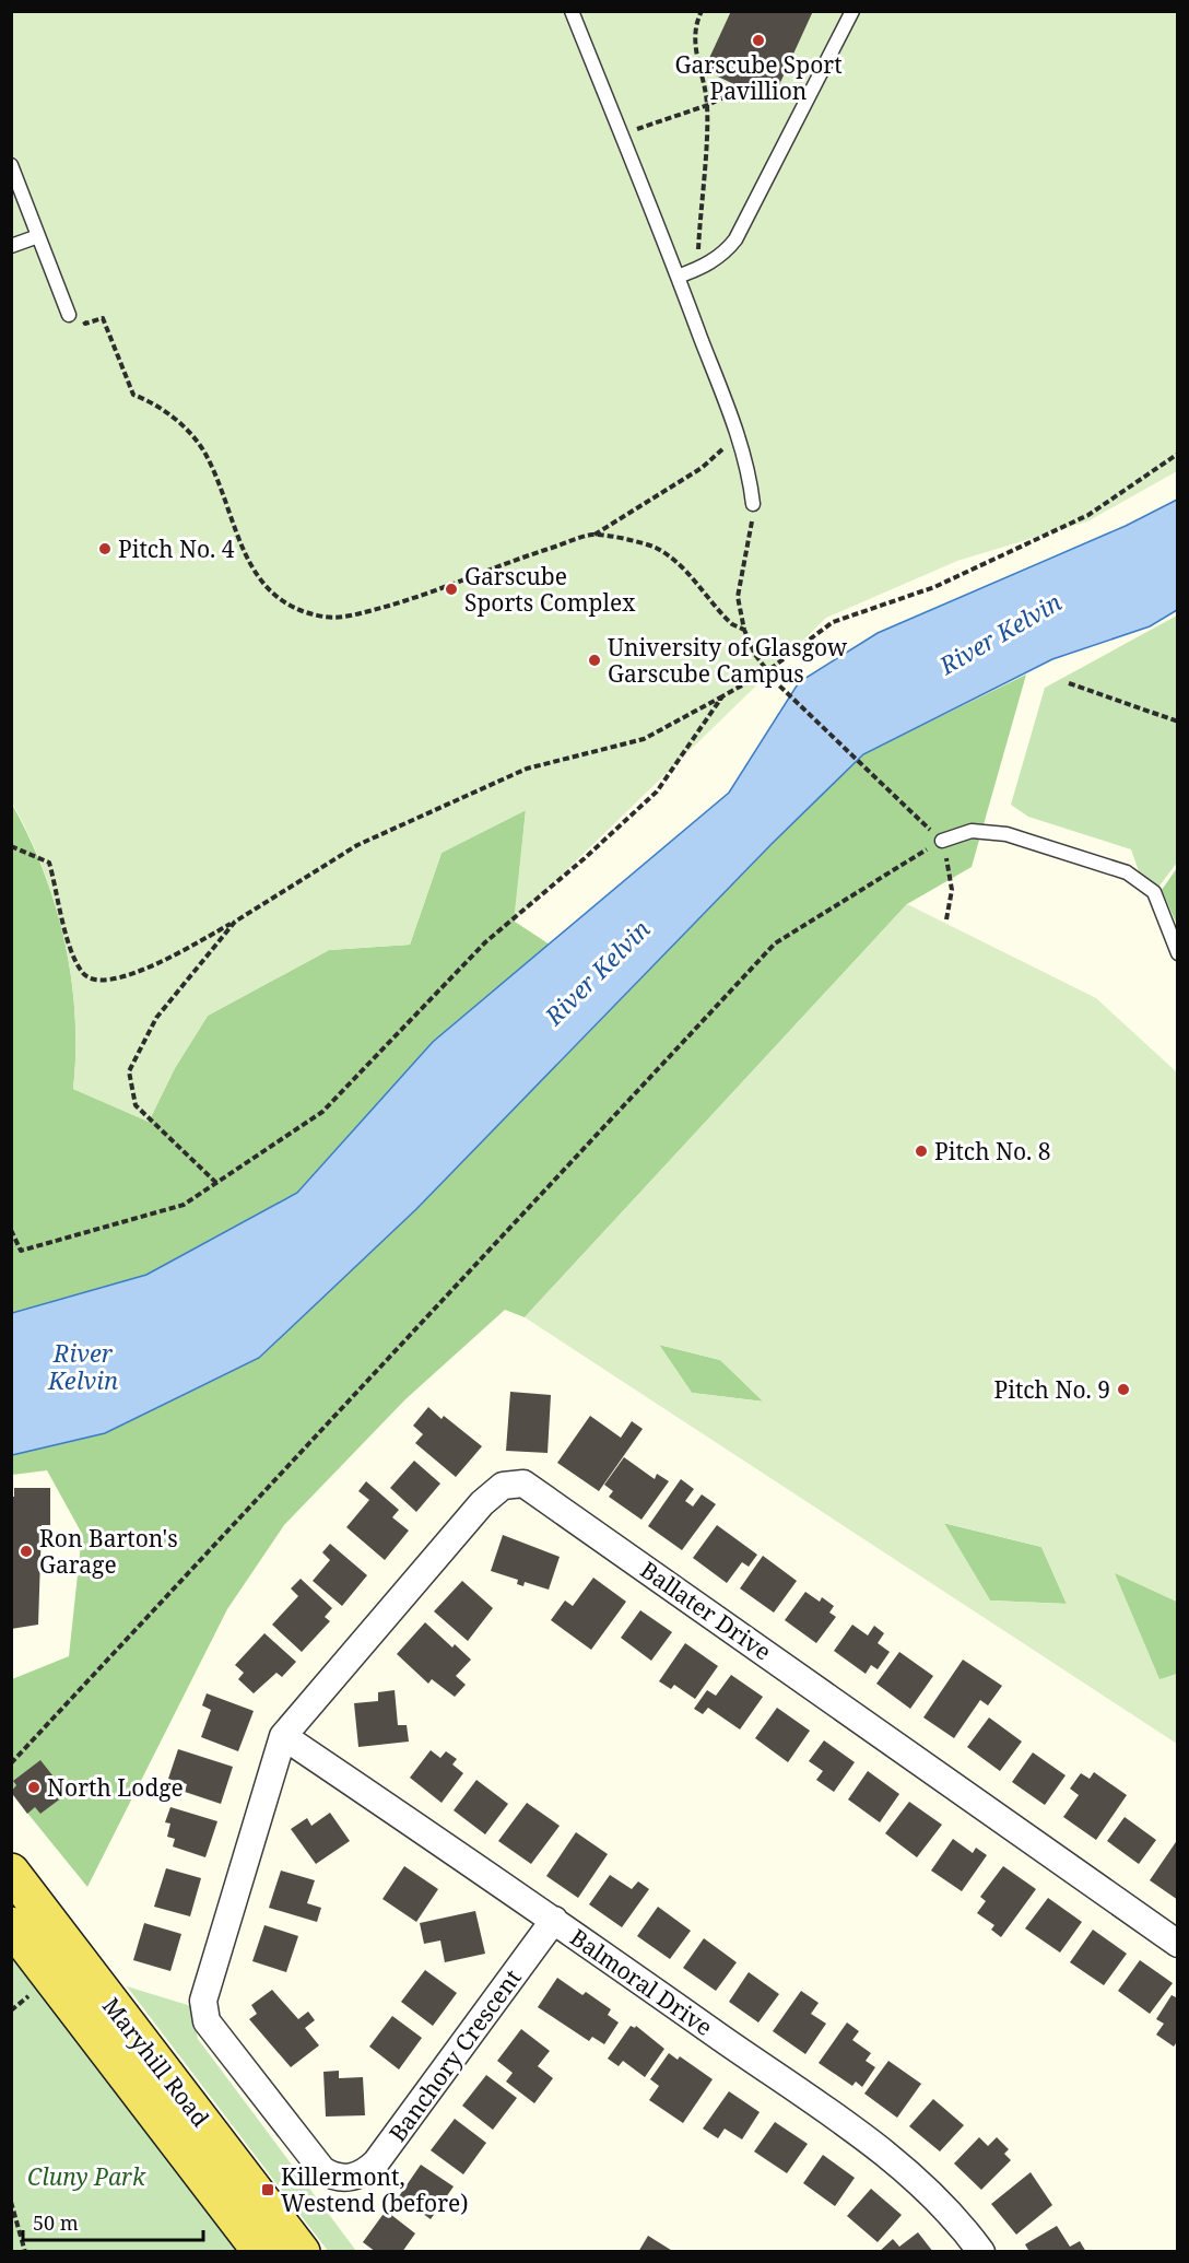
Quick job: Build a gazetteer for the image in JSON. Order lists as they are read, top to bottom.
{
  "streets": {
    "main road": ["Maryhill Road"],
    "street": ["Ballater Drive", "Balmoral Drive", "Banchory Crescent"]
  },
  "crossings": [
    ["Ballater Drive", "Balmoral Drive"],
    ["Ballater Drive", "Banchory Crescent"],
    ["Balmoral Drive", "Banchory Crescent"]
  ],
  "water": ["River Kelvin"],
  "parks": ["Cluny Park"],
  "places": {
    "other": [
      "Garscube Sport Pavillion",
      "Pitch No. 4",
      "Garscube Sports Complex",
      "University of Glasgow Garscube Campus",
      "Pitch No. 8",
      "Pitch No. 9",
      "Ron Barton's Garage",
      "North Lodge"
    ],
    "transit": ["Killermont, Westend (before)"]
  },
  "scale_bar": "50 m"
}
